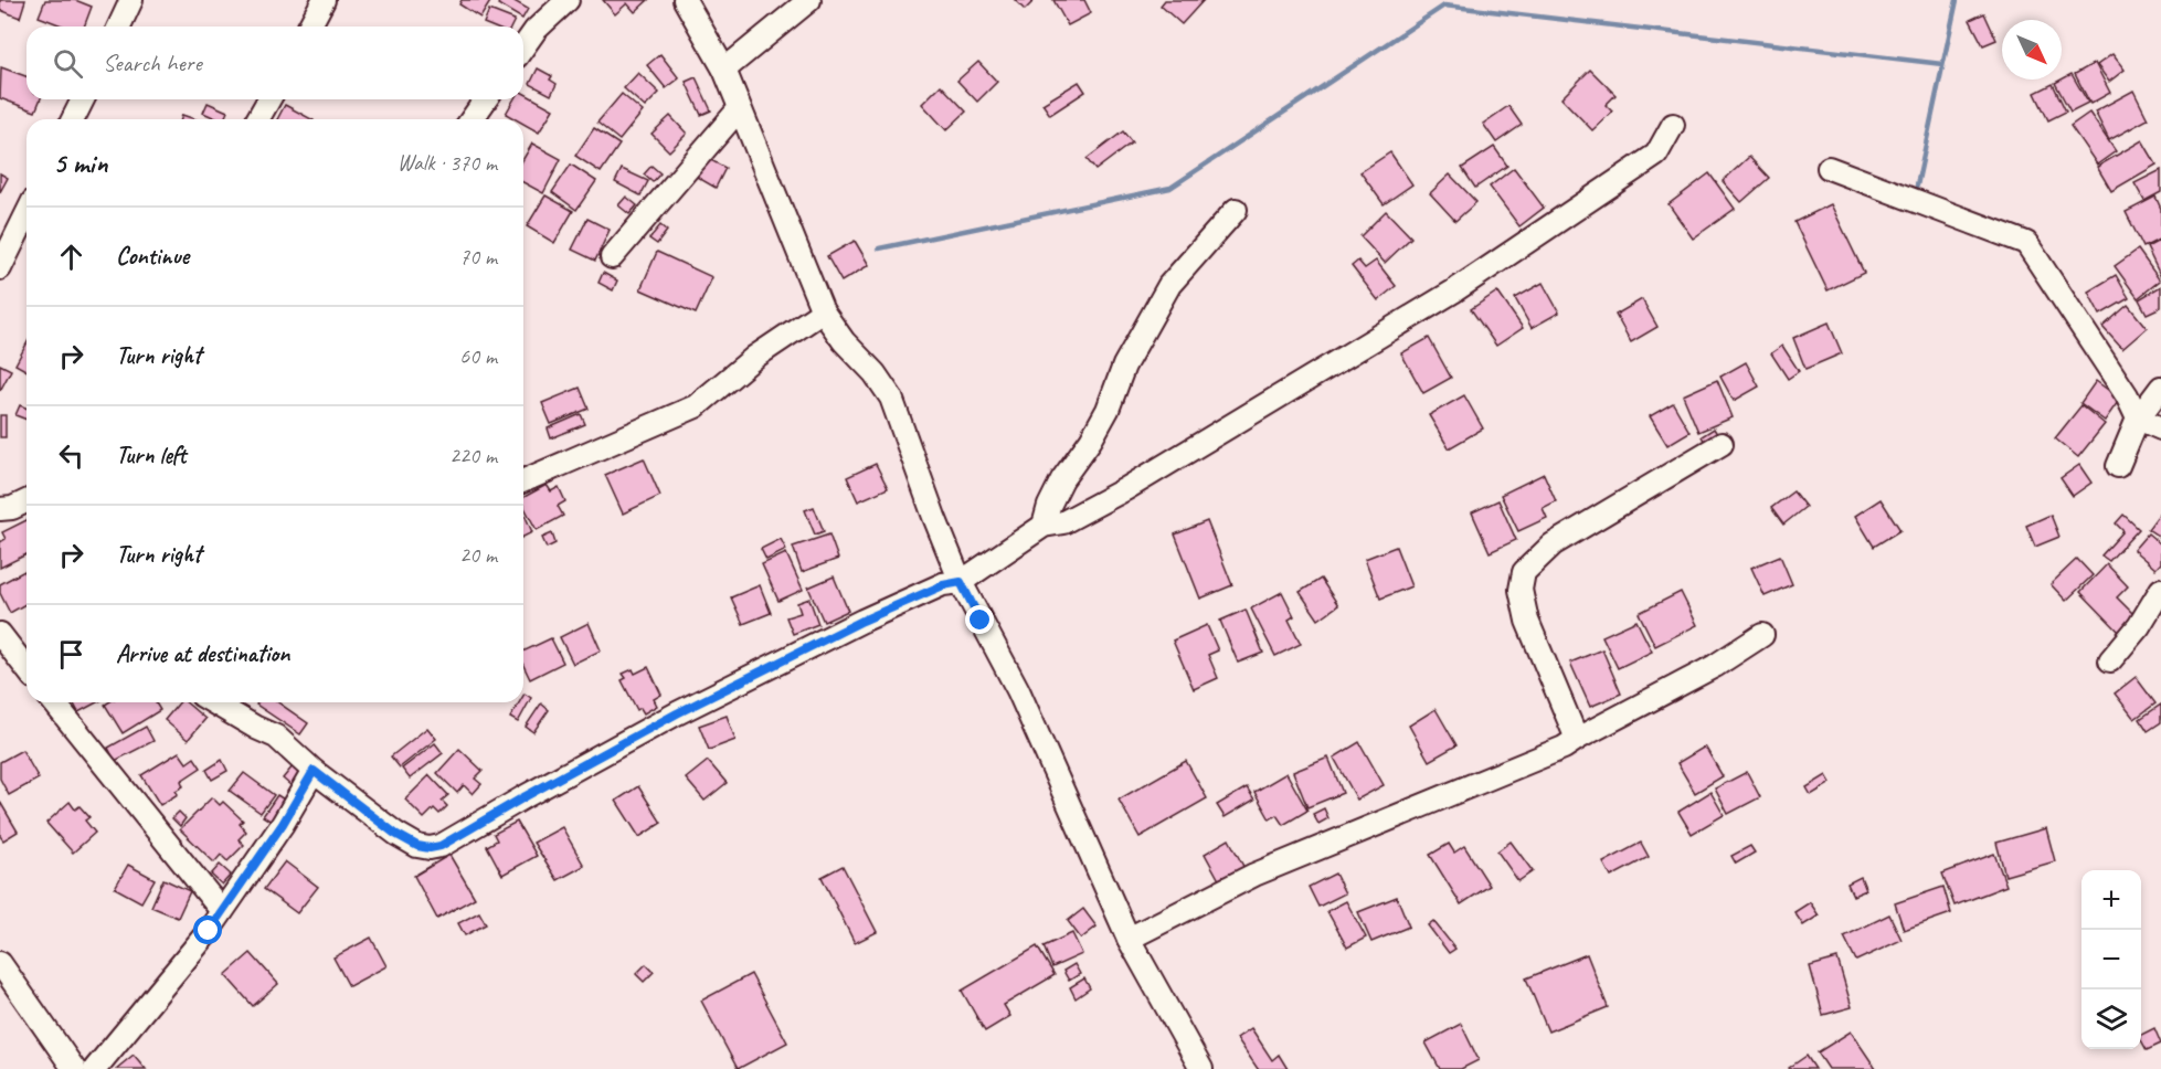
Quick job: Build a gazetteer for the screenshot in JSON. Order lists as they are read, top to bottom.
{
  "north": "bottom right",
  "page": {
    "search": "Search here",
    "heading": ["5 min", "Walk · 370 m"],
    "list": [
      ["Continue", "70 m"],
      ["Turn right", "60 m"],
      ["Turn left", "220 m"],
      ["Turn right", "20 m"],
      "Arrive at destination"
    ],
    "map_buttons": ["+", "−"]
  }
}
